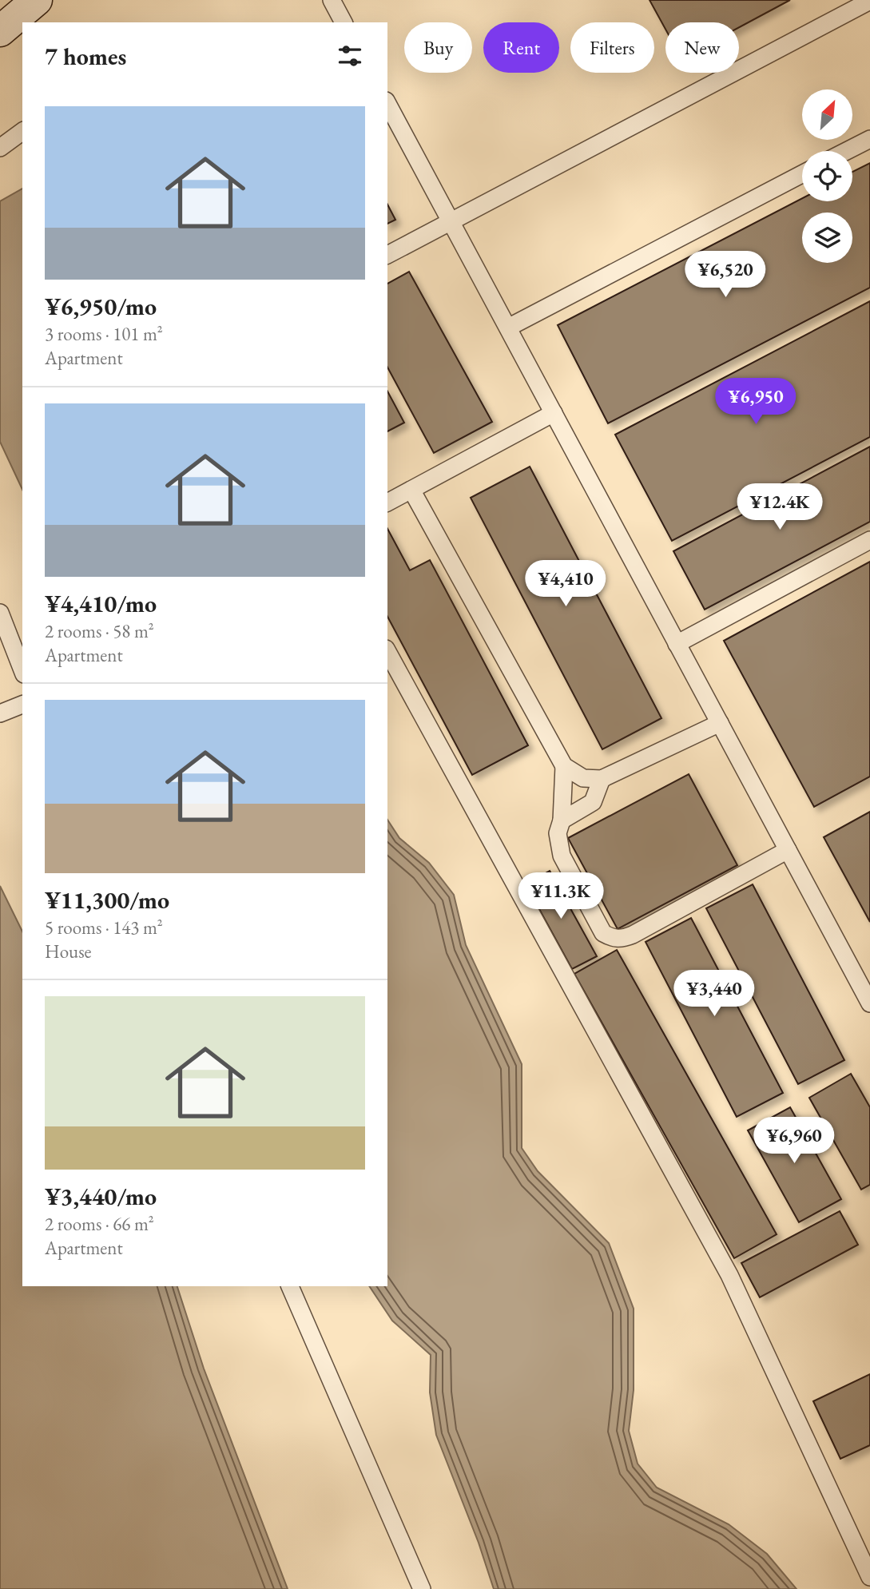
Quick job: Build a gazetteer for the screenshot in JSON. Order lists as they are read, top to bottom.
{
  "north": "top right",
  "page": {
    "chip": [
      "Buy",
      "Rent",
      "Filters",
      "New"
    ],
    "heading": "7 homes",
    "list": [
      {
        "name": "¥6,950/mo",
        "note": "3 rooms · 101 m² · Apartment"
      },
      {
        "name": "¥4,410/mo",
        "note": "2 rooms · 58 m² · Apartment"
      },
      {
        "name": "¥11,300/mo",
        "note": "5 rooms · 143 m² · House"
      },
      {
        "name": "¥3,440/mo",
        "note": "2 rooms · 66 m² · Apartment"
      }
    ],
    "price": [
      "¥6,520",
      "¥6,950",
      "¥12.4K",
      "¥4,410",
      "¥11.3K",
      "¥3,440",
      "¥6,960"
    ]
  }
}
